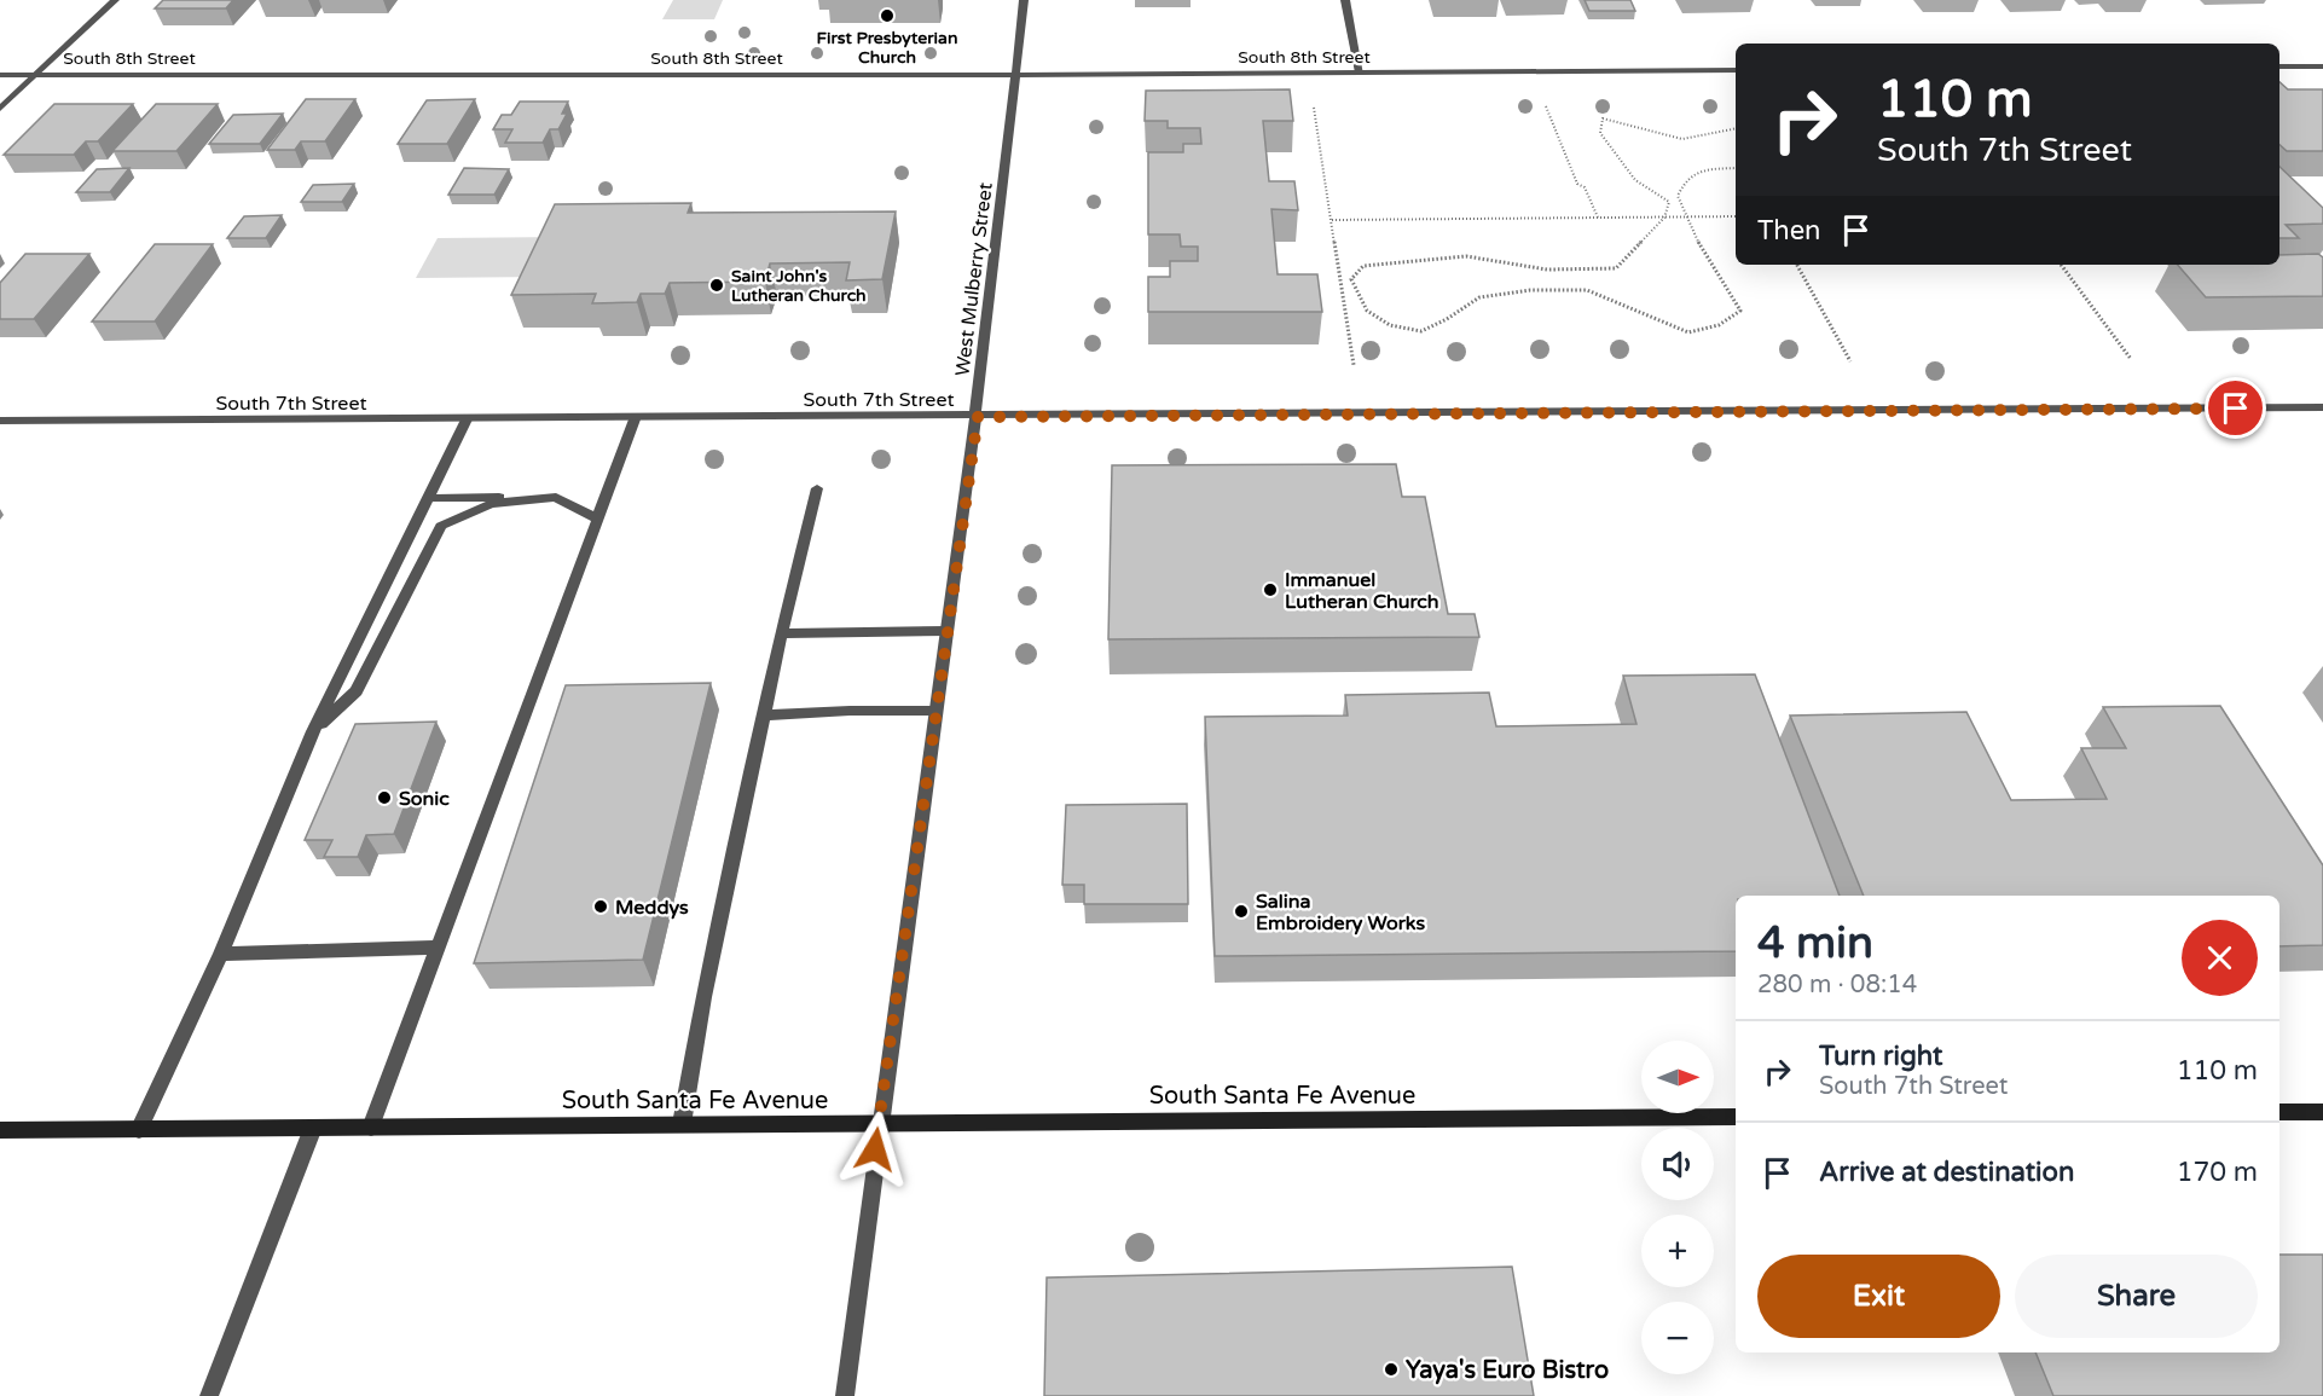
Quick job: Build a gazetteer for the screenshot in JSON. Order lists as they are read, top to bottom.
{
  "streets": {
    "main road": ["South Santa Fe Avenue"],
    "street": ["South 8th Street", "West Mulberry Street", "South 7th Street"]
  },
  "crossings": [
    ["South 8th Street", "West Mulberry Street"],
    ["West Mulberry Street", "South 7th Street"],
    ["West Mulberry Street", "South Santa Fe Avenue"]
  ],
  "places": [
    "First Presbyterian Church",
    "Saint John's Lutheran Church",
    "Immanuel Lutheran Church",
    "Sonic",
    "Meddys",
    "Salina Embroidery Works",
    "Yaya's Euro Bistro"
  ],
  "north": "right",
  "page": {
    "turn": ["110 m", "South 7th Street"],
    "then": "Then",
    "heading": ["4 min", "280 m · 08:14"],
    "list": [
      {
        "name": "Turn right",
        "note": "South 7th Street",
        "value": "110 m"
      },
      {
        "name": "Arrive at destination",
        "value": "170 m"
      }
    ],
    "map_buttons": ["+", "−"],
    "buttons": ["Exit", "Share"]
  }
}
